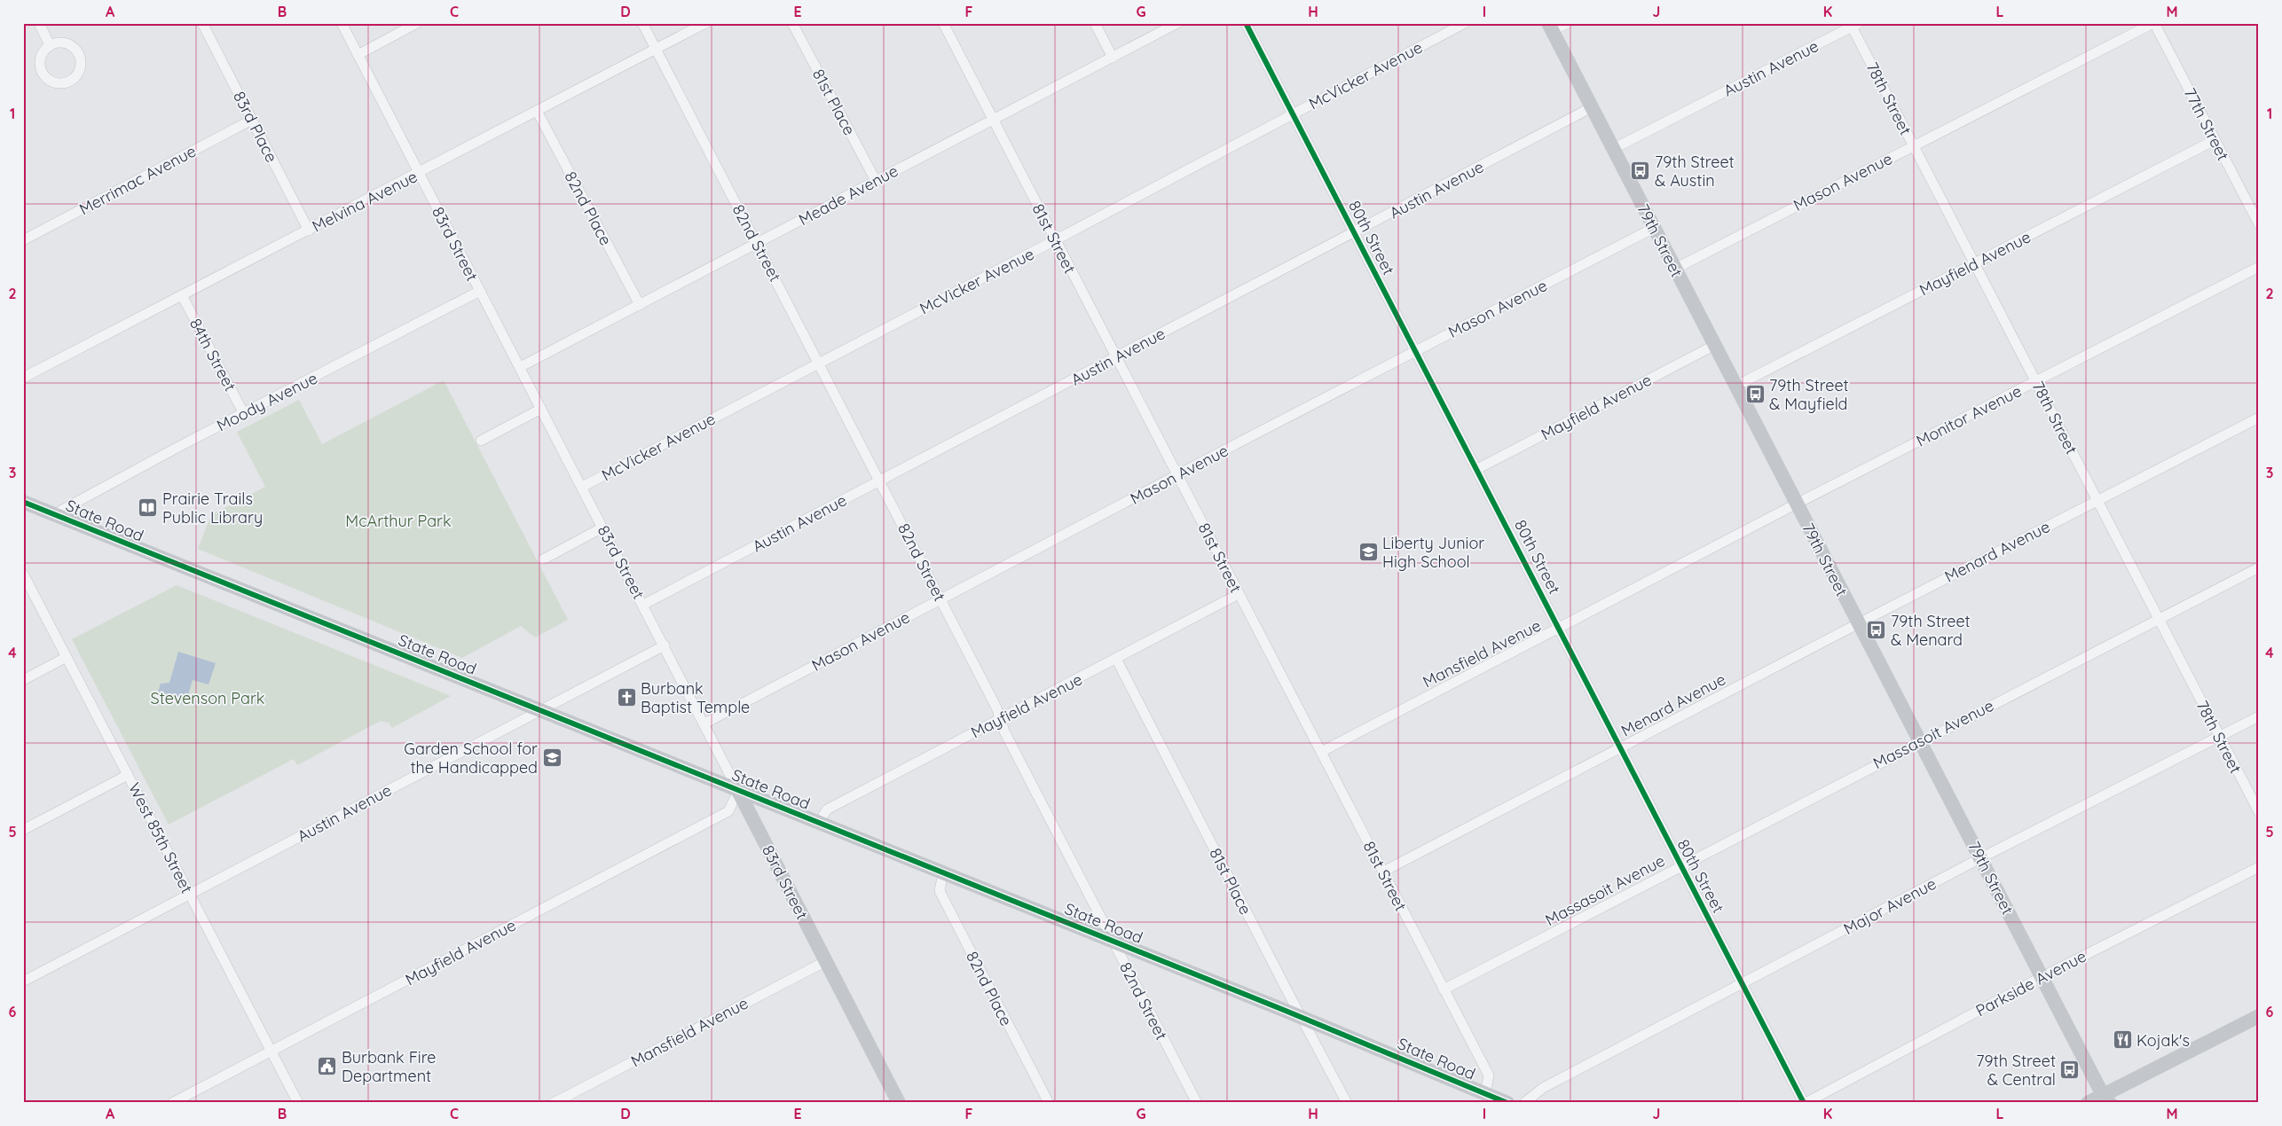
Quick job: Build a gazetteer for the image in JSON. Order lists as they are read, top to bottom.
{
  "streets": {
    "street": [
      "Austin Avenue",
      "McVicker Avenue",
      "78th Street",
      "81st Place",
      "77th Street",
      "83rd Place",
      "Merrimac Avenue",
      "Mason Avenue",
      "Meade Avenue",
      "Melvina Avenue",
      "82nd Place",
      "80th Street",
      "81st Street",
      "79th Street",
      "82nd Street",
      "83rd Street",
      "Mayfield Avenue",
      "84th Street",
      "Moody Avenue",
      "Monitor Avenue",
      "State Road",
      "Menard Avenue",
      "Mansfield Avenue",
      "Massasoit Avenue",
      "West 85th Street",
      "Major Avenue",
      "Parkside Avenue"
    ]
  },
  "crossings": [
    ["Austin Avenue", "78th Street"],
    ["Austin Avenue", "80th Street"],
    ["Austin Avenue", "81st Street"],
    ["Austin Avenue", "79th Street"],
    ["Austin Avenue", "82nd Street"],
    ["Austin Avenue", "83rd Street"],
    ["Austin Avenue", "State Road"],
    ["Austin Avenue", "West 85th Street"],
    ["McVicker Avenue", "80th Street"],
    ["McVicker Avenue", "81st Street"],
    ["McVicker Avenue", "82nd Street"],
    ["McVicker Avenue", "83rd Street"],
    ["78th Street", "Mason Avenue"],
    ["78th Street", "Mayfield Avenue"],
    ["78th Street", "Monitor Avenue"],
    ["78th Street", "Menard Avenue"],
    ["78th Street", "Massasoit Avenue"],
    ["78th Street", "Major Avenue"],
    ["81st Place", "Meade Avenue"],
    ["81st Place", "Mayfield Avenue"],
    ["81st Place", "State Road"],
    ["77th Street", "Mason Avenue"],
    ["77th Street", "Mayfield Avenue"],
    ["83rd Place", "Merrimac Avenue"],
    ["83rd Place", "Melvina Avenue"],
    ["Mason Avenue", "80th Street"],
    ["Mason Avenue", "81st Street"],
    ["Mason Avenue", "79th Street"],
    ["Mason Avenue", "82nd Street"],
    ["Mason Avenue", "83rd Street"],
    ["Meade Avenue", "82nd Place"],
    ["Meade Avenue", "81st Street"],
    ["Meade Avenue", "82nd Street"],
    ["Meade Avenue", "83rd Street"],
    ["Melvina Avenue", "82nd Place"],
    ["Melvina Avenue", "82nd Street"],
    ["Melvina Avenue", "83rd Street"],
    ["Melvina Avenue", "84th Street"],
    ["82nd Place", "State Road"],
    ["80th Street", "Mayfield Avenue"],
    ["80th Street", "Menard Avenue"],
    ["80th Street", "Mansfield Avenue"],
    ["80th Street", "Massasoit Avenue"],
    ["80th Street", "Major Avenue"],
    ["80th Street", "Parkside Avenue"],
    ["81st Street", "Mayfield Avenue"],
    ["81st Street", "State Road"],
    ["81st Street", "Menard Avenue"],
    ["81st Street", "Mansfield Avenue"],
    ["81st Street", "Massasoit Avenue"],
    ["79th Street", "Mayfield Avenue"],
    ["79th Street", "Monitor Avenue"],
    ["79th Street", "Menard Avenue"],
    ["79th Street", "Mansfield Avenue"],
    ["79th Street", "Massasoit Avenue"],
    ["79th Street", "Major Avenue"],
    ["79th Street", "Parkside Avenue"],
    ["82nd Street", "Mayfield Avenue"],
    ["82nd Street", "State Road"],
    ["83rd Street", "Mayfield Avenue"],
    ["83rd Street", "Moody Avenue"],
    ["83rd Street", "State Road"],
    ["83rd Street", "Mansfield Avenue"],
    ["Mayfield Avenue", "State Road"],
    ["Mayfield Avenue", "West 85th Street"],
    ["84th Street", "Moody Avenue"],
    ["Moody Avenue", "State Road"],
    ["Monitor Avenue", "Mansfield Avenue"]
  ],
  "parks": ["McArthur Park", "Stevenson Park"],
  "places": {
    "bus stop": [
      "79th Street & Austin",
      "79th Street & Mayfield",
      "79th Street & Menard",
      "79th Street & Central"
    ],
    "library": ["Prairie Trails Public Library"],
    "school or university": ["Liberty Junior High School", "Garden School for the Handicapped"],
    "church": ["Burbank Baptist Temple"],
    "restaurant": ["Kojak's"],
    "public building": ["Burbank Fire Department"]
  },
  "grid": {
    "columns": [
      "A",
      "B",
      "C",
      "D",
      "E",
      "F",
      "G",
      "H",
      "I",
      "J",
      "K",
      "L",
      "M"
    ],
    "rows": [
      "1",
      "2",
      "3",
      "4",
      "5",
      "6"
    ]
  }
}
